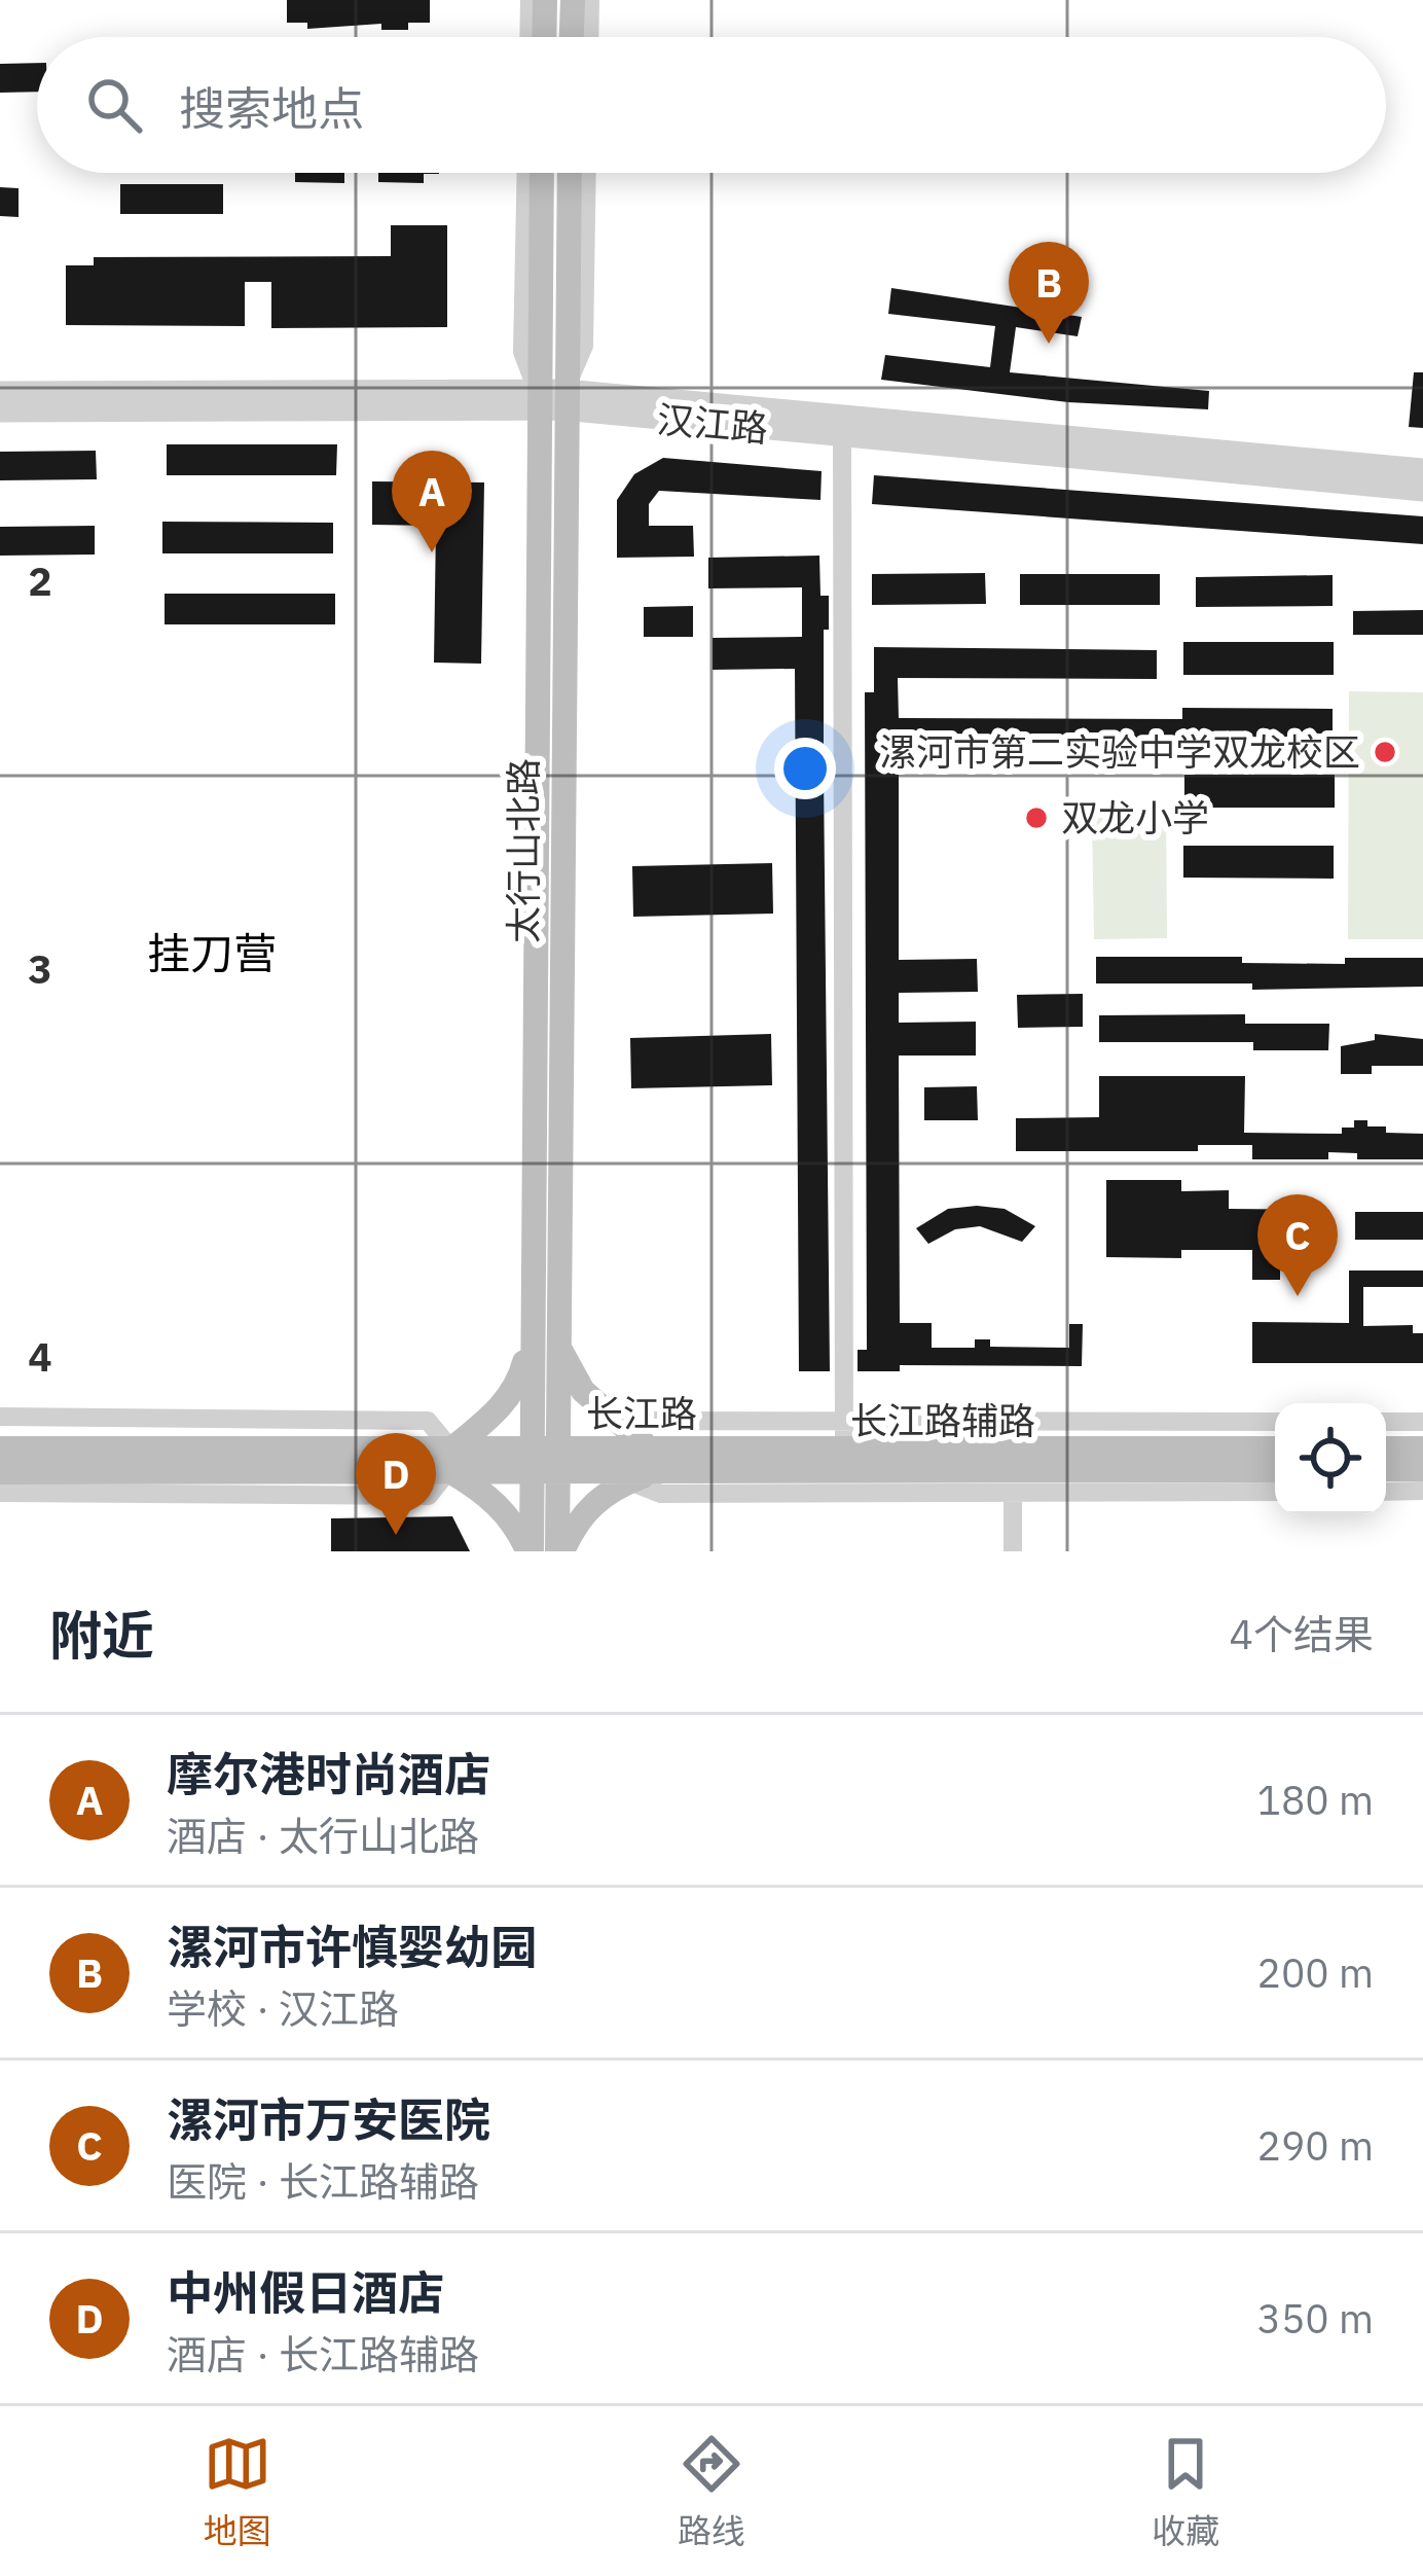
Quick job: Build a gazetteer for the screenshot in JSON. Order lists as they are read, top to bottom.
{
  "streets": {
    "main road": ["太行山北路", "长江路"],
    "street": ["汉江路", "长江路辅路"]
  },
  "crossings": [
    ["汉江路", "太行山北路"],
    ["太行山北路", "长江路"],
    ["长江路", "长江路辅路"]
  ],
  "districts": ["挂刀营"],
  "places": ["漯河市第二实验中学双龙校区", "双龙小学"],
  "page": {
    "search": "搜索地点",
    "pins": [
      "B",
      "A",
      "C",
      "D"
    ],
    "heading": ["附近", "4个结果"],
    "list": [
      {
        "mark": "A",
        "name": "摩尔港时尚酒店",
        "note": "酒店 · 太行山北路",
        "value": "180 m"
      },
      {
        "mark": "B",
        "name": "漯河市许慎婴幼园",
        "note": "学校 · 汉江路",
        "value": "200 m"
      },
      {
        "mark": "C",
        "name": "漯河市万安医院",
        "note": "医院 · 长江路辅路",
        "value": "290 m"
      },
      {
        "mark": "D",
        "name": "中州假日酒店",
        "note": "酒店 · 长江路辅路",
        "value": "350 m"
      }
    ],
    "nav": ["地图", "路线", "收藏"]
  },
  "grid": {
    "rows": ["2", "3", "4"]
  }
}
